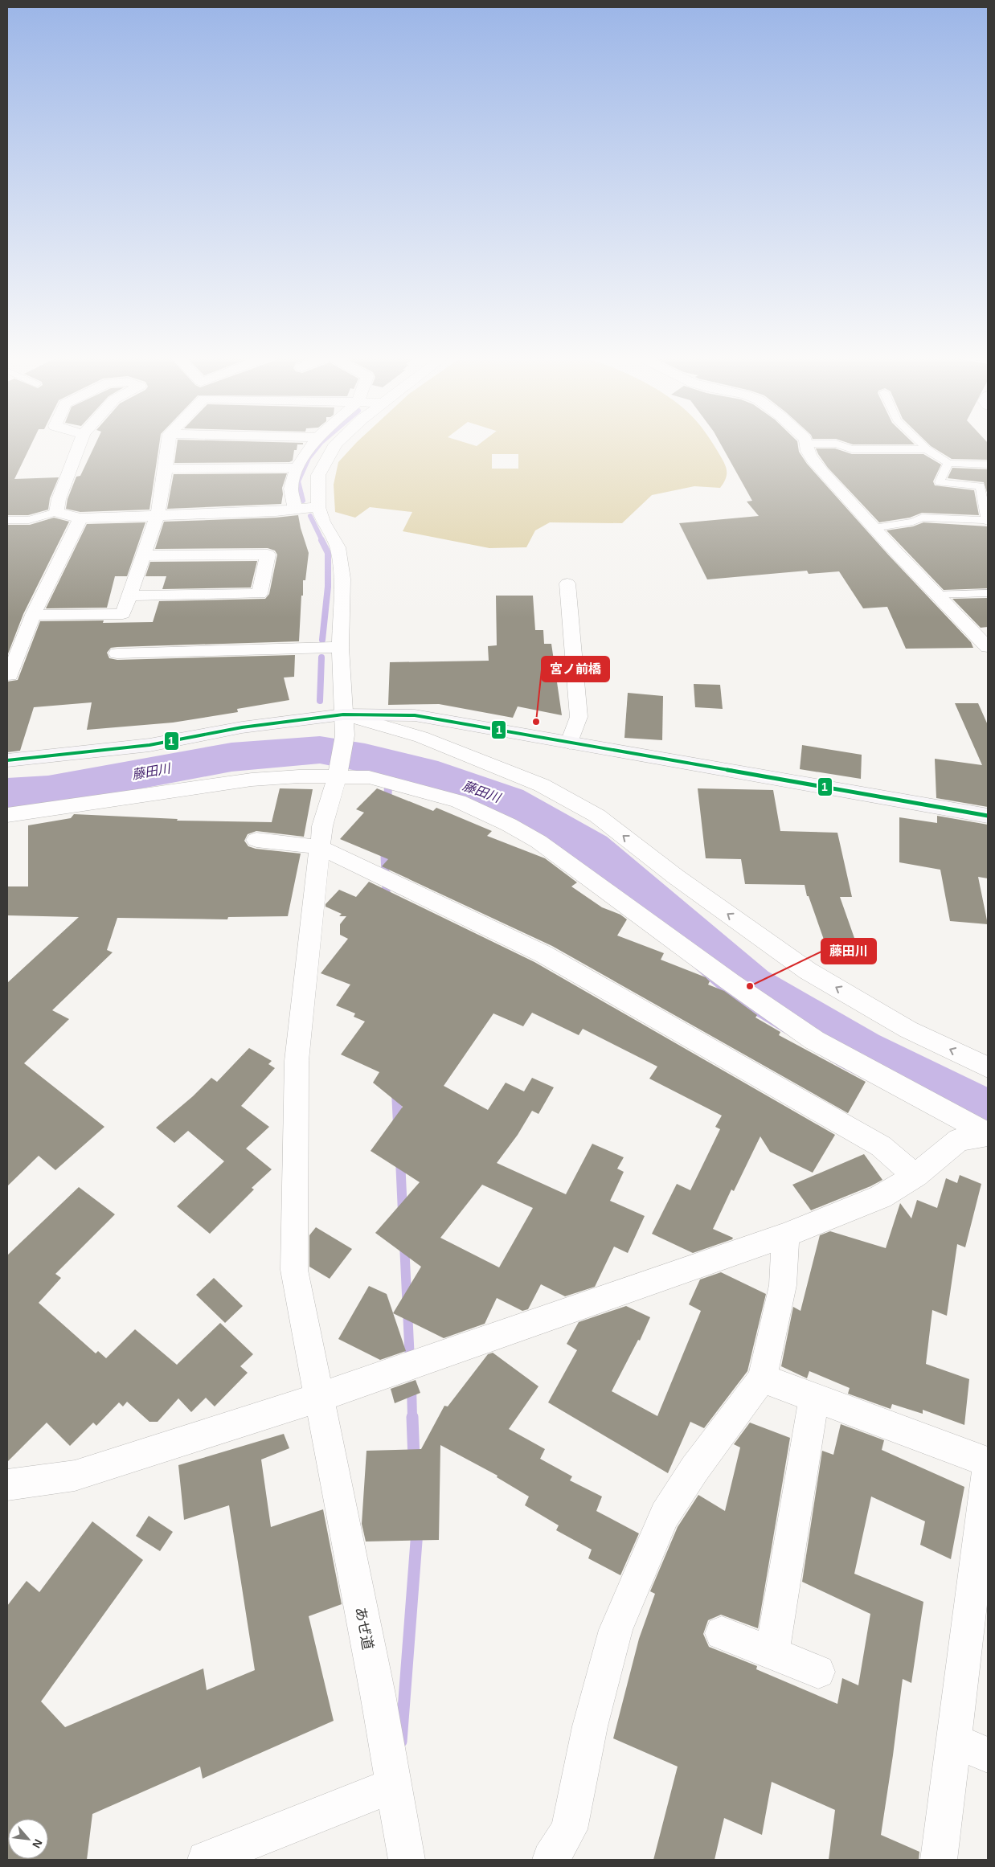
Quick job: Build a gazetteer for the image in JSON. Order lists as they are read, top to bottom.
{
  "streets": {
    "street": ["あぜ道"]
  },
  "water": ["藤田川"],
  "places": ["宮ノ前橋", "藤田川"],
  "lines": ["transit line 1"],
  "north": "bottom right"
}
